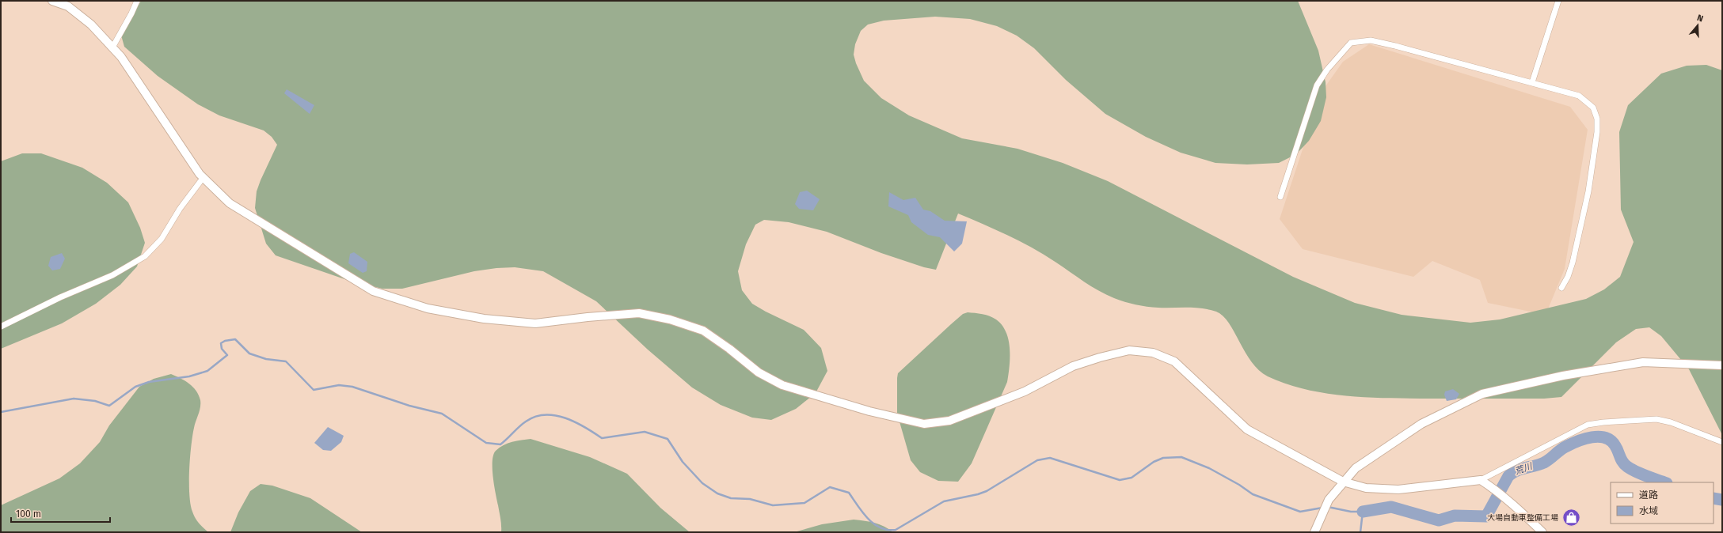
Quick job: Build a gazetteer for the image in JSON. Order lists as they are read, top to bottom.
{
  "water": ["荒川"],
  "places": {
    "shop": ["大場自動車整備工場"]
  },
  "legend": ["道路", "水域"],
  "scale_bar": "100 m",
  "north": "top"
}
